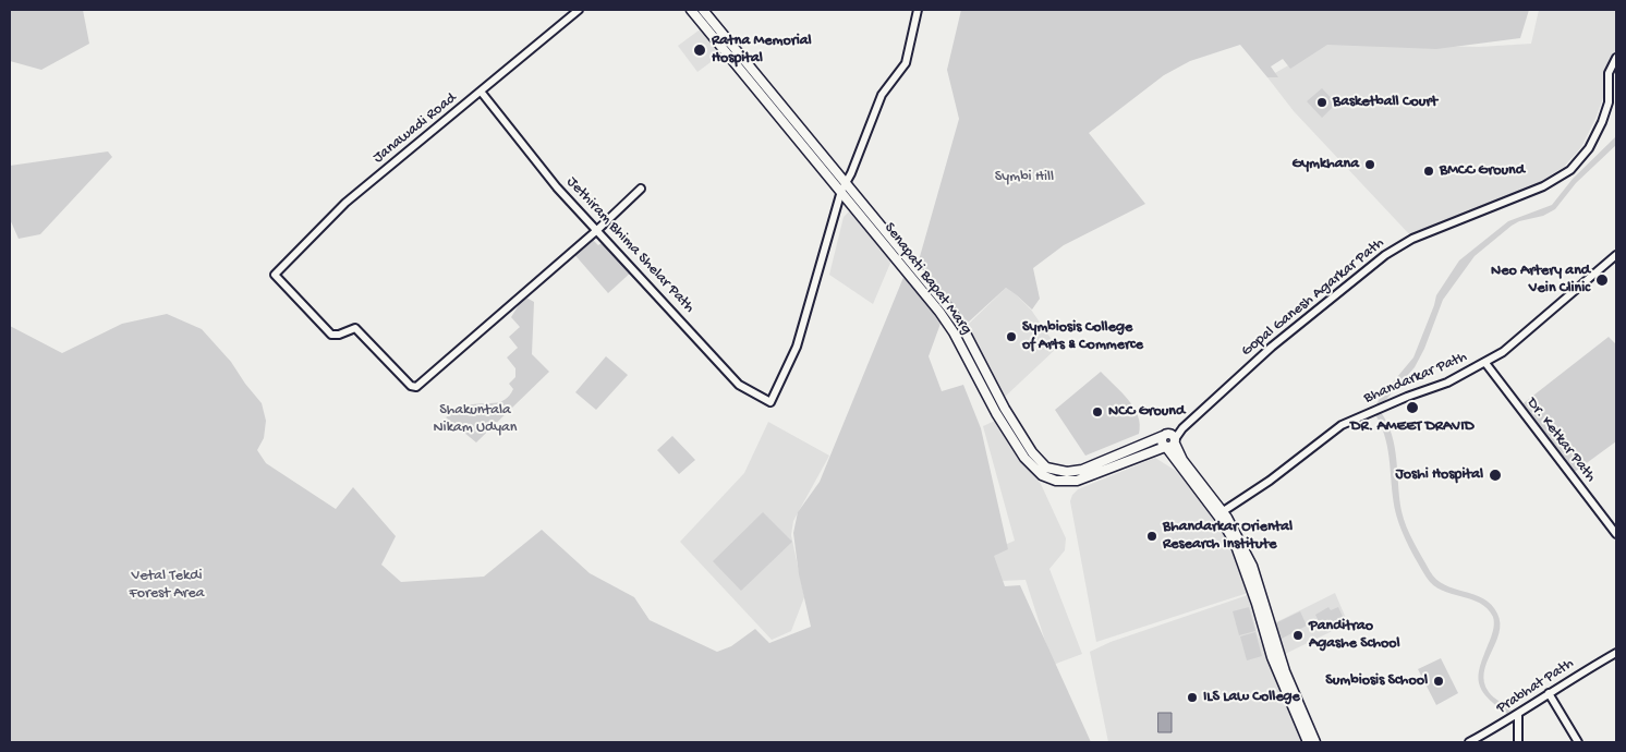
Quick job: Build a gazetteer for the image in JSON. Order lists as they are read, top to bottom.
{
  "streets": {
    "main road": ["Senapati Bapat Marg"],
    "street": [
      "Janawadi Road",
      "Jethiram Bhima Shelar Path",
      "Gopal Ganesh Agarkar Path",
      "Bhandarkar Path",
      "Dr. Ketkar Path",
      "Prabhat Path"
    ]
  },
  "crossings": [
    ["Janawadi Road", "Jethiram Bhima Shelar Path"],
    ["Jethiram Bhima Shelar Path", "Senapati Bapat Marg"],
    ["Senapati Bapat Marg", "Gopal Ganesh Agarkar Path"],
    ["Bhandarkar Path", "Dr. Ketkar Path"]
  ],
  "parks": ["Symbi Hill", "Shakuntala Nikam Udyan", "Vetal Tekdi Forest Area"],
  "places": [
    "Ratna Memorial Hospital",
    "Basketball Court",
    "Gymkhana",
    "BMCC Ground",
    "Neo Artery and Vein Clinic",
    "Symbiosis College of Arts & Commerce",
    "DR. AMEET DRAVID",
    "NCC Ground",
    "Joshi Hospital",
    "Bhandarkar Oriental Research Institute",
    "Panditrao Agashe School",
    "Sumbiosis School",
    "ILS Law College"
  ]
}
